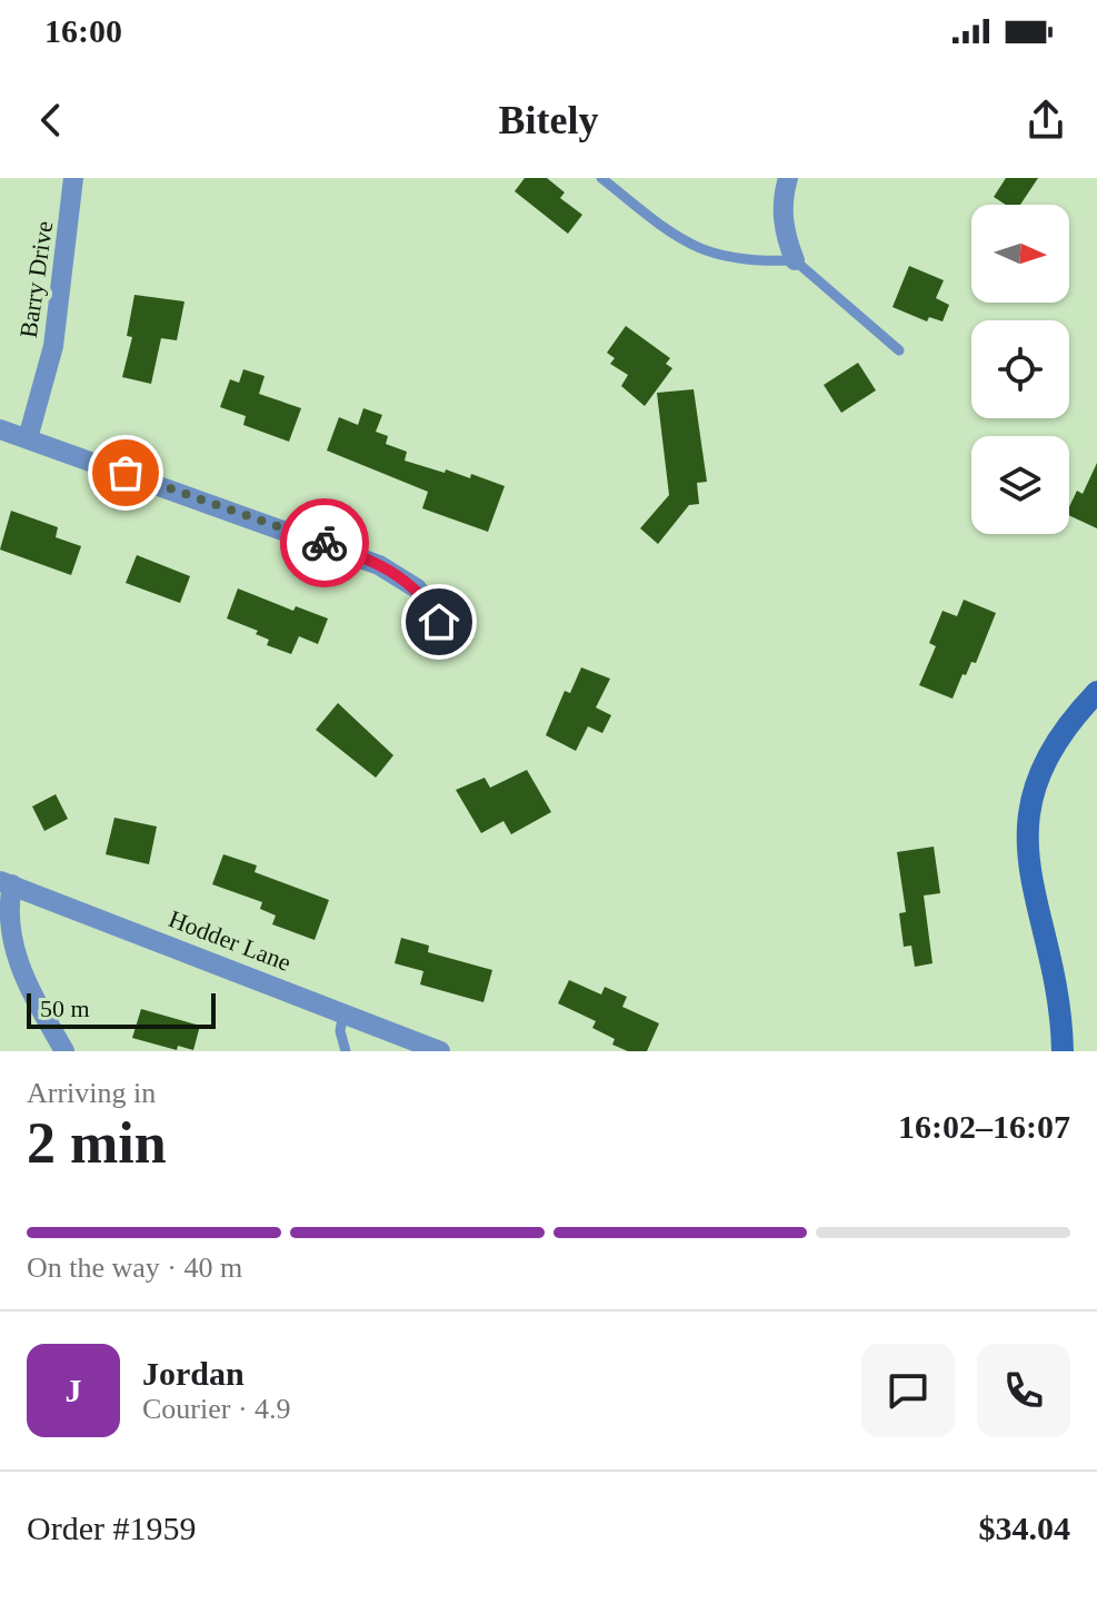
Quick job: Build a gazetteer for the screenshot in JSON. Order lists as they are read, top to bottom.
{
  "streets": {
    "street": ["Barry Drive", "Hodder Lane"]
  },
  "scale_bar": "50 m",
  "north": "right",
  "page": {
    "status": "16:00",
    "header": "Bitely",
    "scale": "50 m",
    "heading": ["2 min", "Arriving in", "16:02–16:07"],
    "panel": [
      "Jordan",
      "Courier · 4.9",
      "Order #1959",
      "$34.04"
    ],
    "bar": "On the way · 40 m",
    "round": "J"
  }
}
